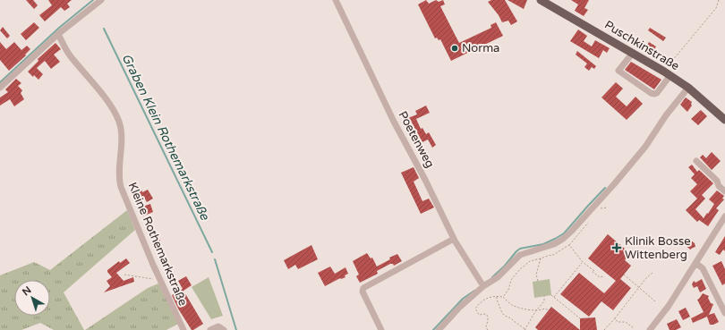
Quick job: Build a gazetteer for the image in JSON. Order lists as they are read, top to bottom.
{
  "streets": {
    "main road": ["Puschkinstraße"],
    "street": ["Poetenweg", "Kleine Rothemarkstraße"]
  },
  "water": ["Graben Klein Rothemarkstraße"],
  "places": {
    "other": ["Norma"],
    "health": ["Klinik Bosse Wittenberg"]
  },
  "north": "top left"
}
